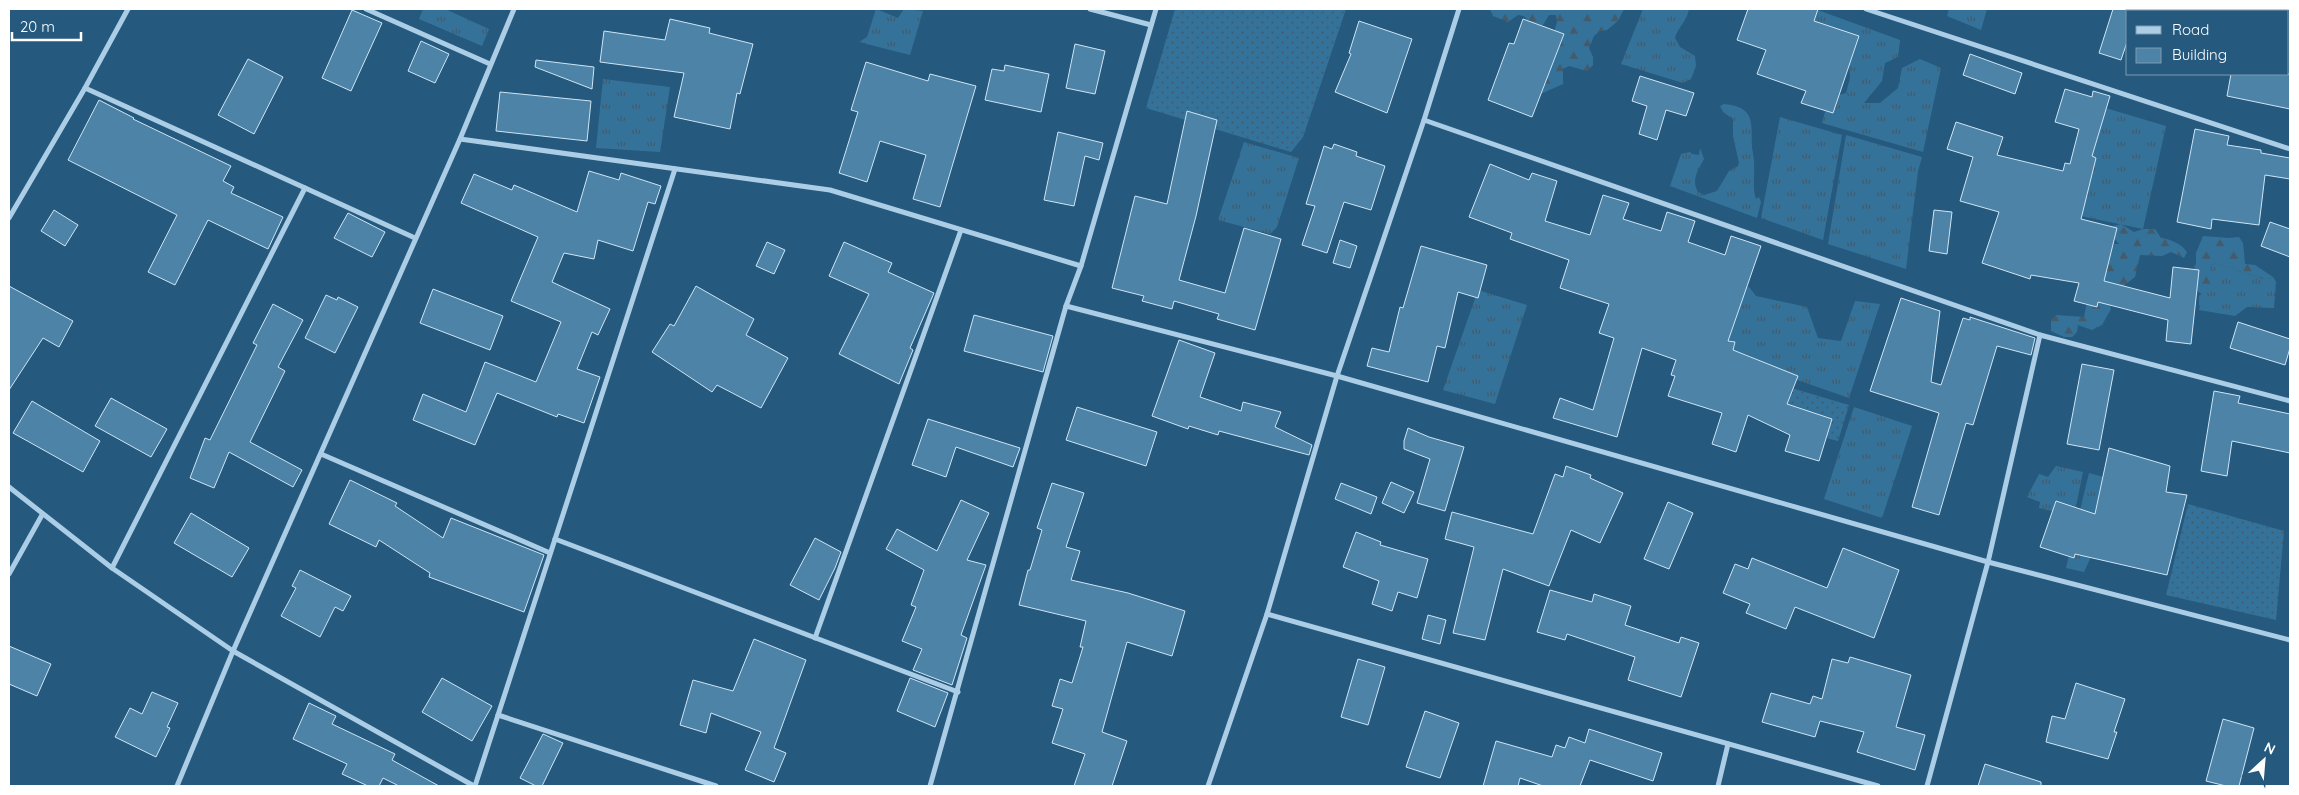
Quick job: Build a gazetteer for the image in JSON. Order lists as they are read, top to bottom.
{
  "legend": ["Road", "Building"],
  "scale_bar": "20 m",
  "north": "top right"
}
